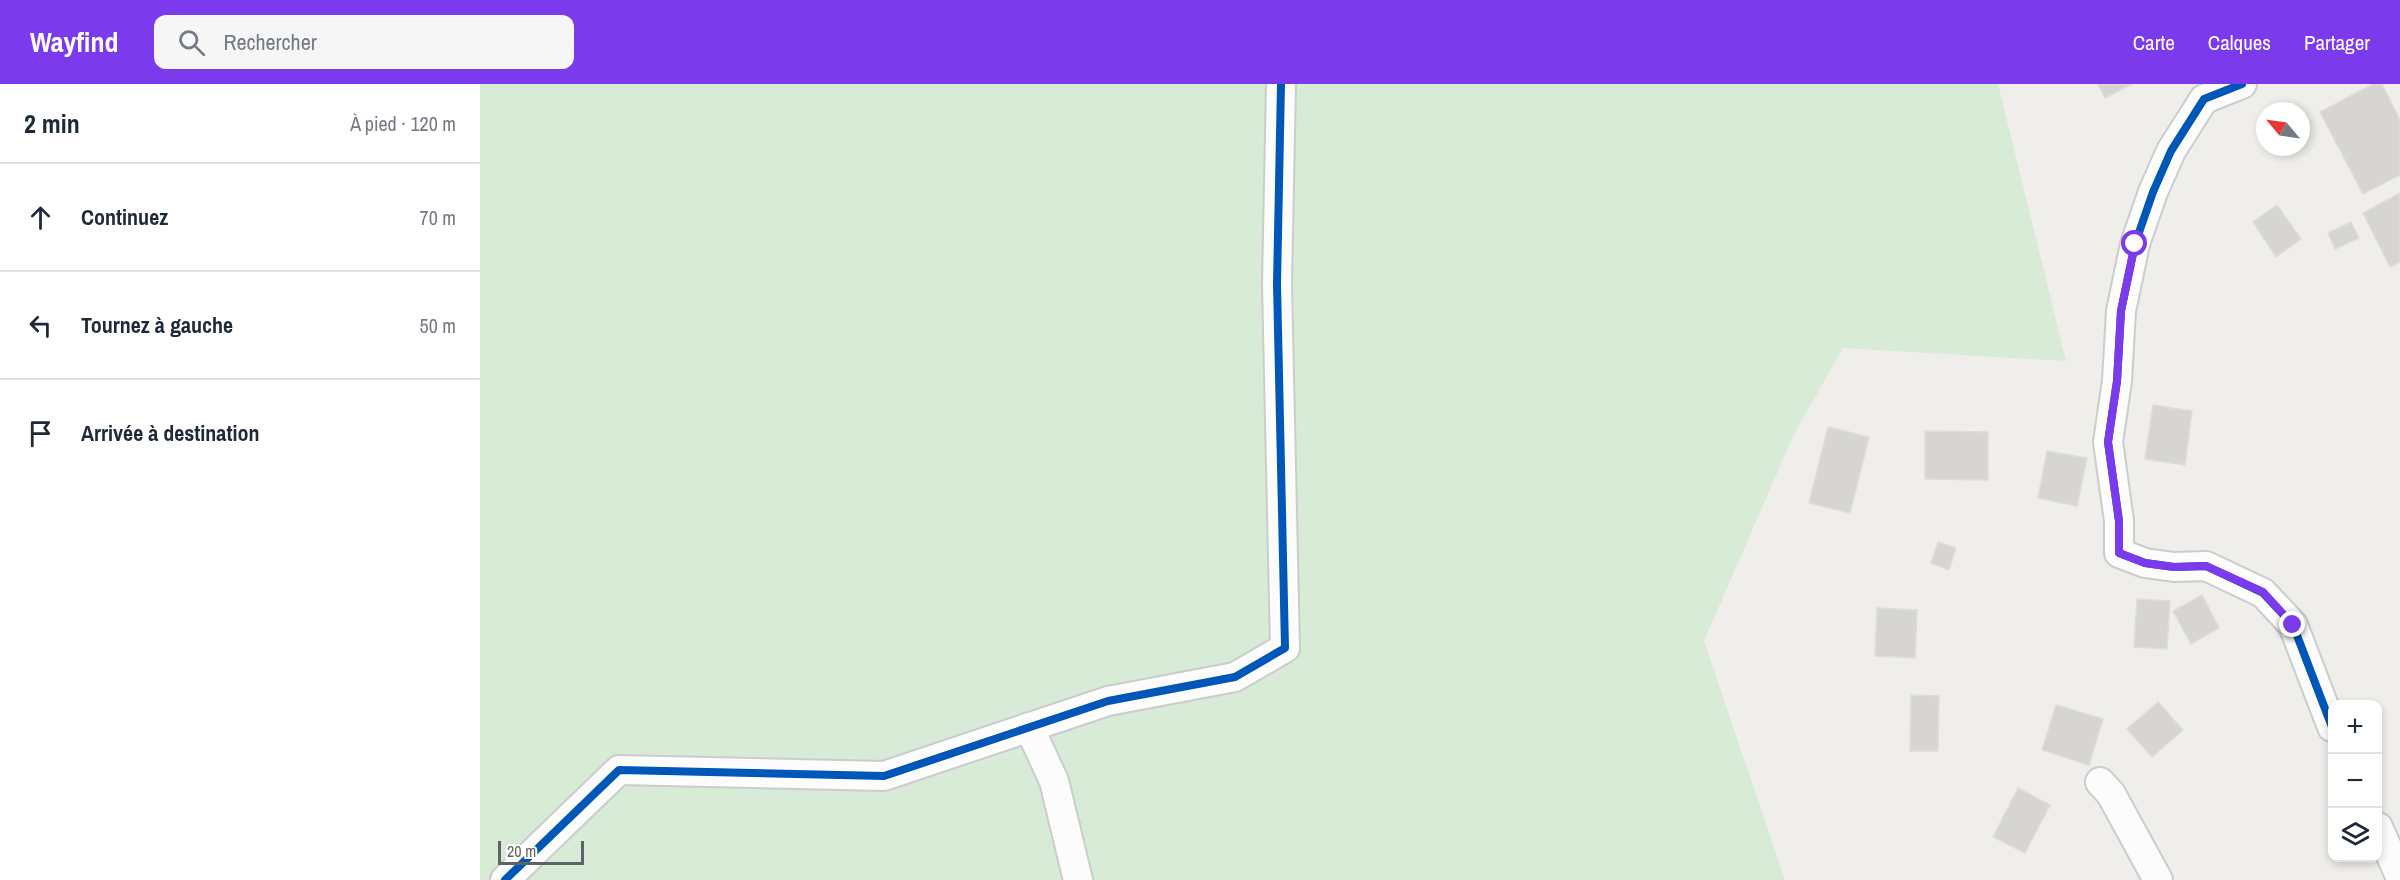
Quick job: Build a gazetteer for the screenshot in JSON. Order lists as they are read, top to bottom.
{
  "scale_bar": "20 m",
  "north": "top left",
  "page": {
    "header": "Wayfind",
    "search": "Rechercher",
    "nav": ["Carte", "Calques", "Partager"],
    "heading": ["2 min", "À pied · 120 m"],
    "list": [
      ["Continuez", "70 m"],
      ["Tournez à gauche", "50 m"],
      "Arrivée à destination"
    ],
    "map_buttons": ["+", "−"],
    "scale": "20 m"
  }
}
